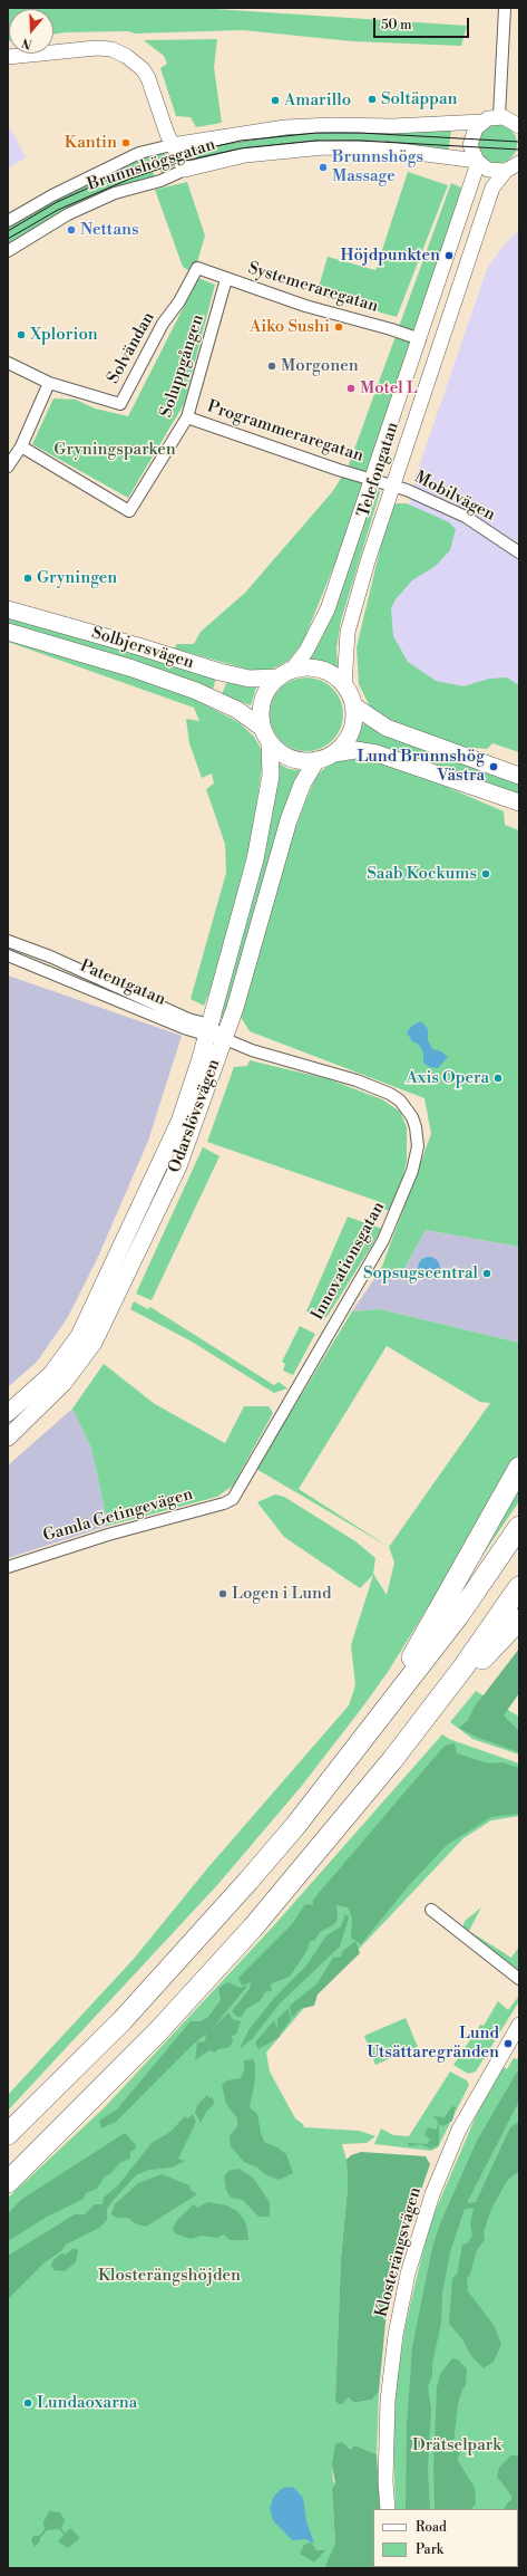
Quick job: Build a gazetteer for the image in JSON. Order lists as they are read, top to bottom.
{
  "streets": {
    "main road": ["Solbjersvägen", "Odarslövsvägen"],
    "street": [
      "Brunnshögsgatan",
      "Systemeraregatan",
      "Solvändan",
      "Soluppgången",
      "Programmeraregatan",
      "Telefongatan",
      "Mobilvägen",
      "Patentgatan",
      "Innovationsgatan",
      "Gamla Getingevägen",
      "Klosterängsvägen"
    ]
  },
  "crossings": [
    ["Brunnshögsgatan", "Telefongatan"],
    ["Systemeraregatan", "Solvändan"],
    ["Systemeraregatan", "Soluppgången"],
    ["Systemeraregatan", "Telefongatan"],
    ["Soluppgången", "Programmeraregatan"],
    ["Programmeraregatan", "Telefongatan"],
    ["Programmeraregatan", "Mobilvägen"],
    ["Telefongatan", "Mobilvägen"],
    ["Telefongatan", "Solbjersvägen"],
    ["Telefongatan", "Odarslövsvägen"],
    ["Solbjersvägen", "Odarslövsvägen"],
    ["Patentgatan", "Odarslövsvägen"],
    ["Patentgatan", "Innovationsgatan"],
    ["Odarslövsvägen", "Innovationsgatan"],
    ["Innovationsgatan", "Gamla Getingevägen"]
  ],
  "parks": ["Gryningsparken", "Klosterängshöjden", "Drätselpark"],
  "places": [
    "Soltäppan",
    "Amarillo",
    "Kantin",
    "Brunnshögs Massage",
    "Nettans",
    "Höjdpunkten",
    "Aiko Sushi",
    "Xplorion",
    "Morgonen",
    "Motel L",
    "Gryningen",
    "Lund Brunnshög Västra",
    "Saab Kockums",
    "Axis Opera",
    "Sopsugscentral",
    "Logen i Lund",
    "Lund Utsättaregränden",
    "Lundaoxarna"
  ],
  "legend": ["Road", "Park"],
  "scale_bar": "50 m",
  "north": "bottom"
}
